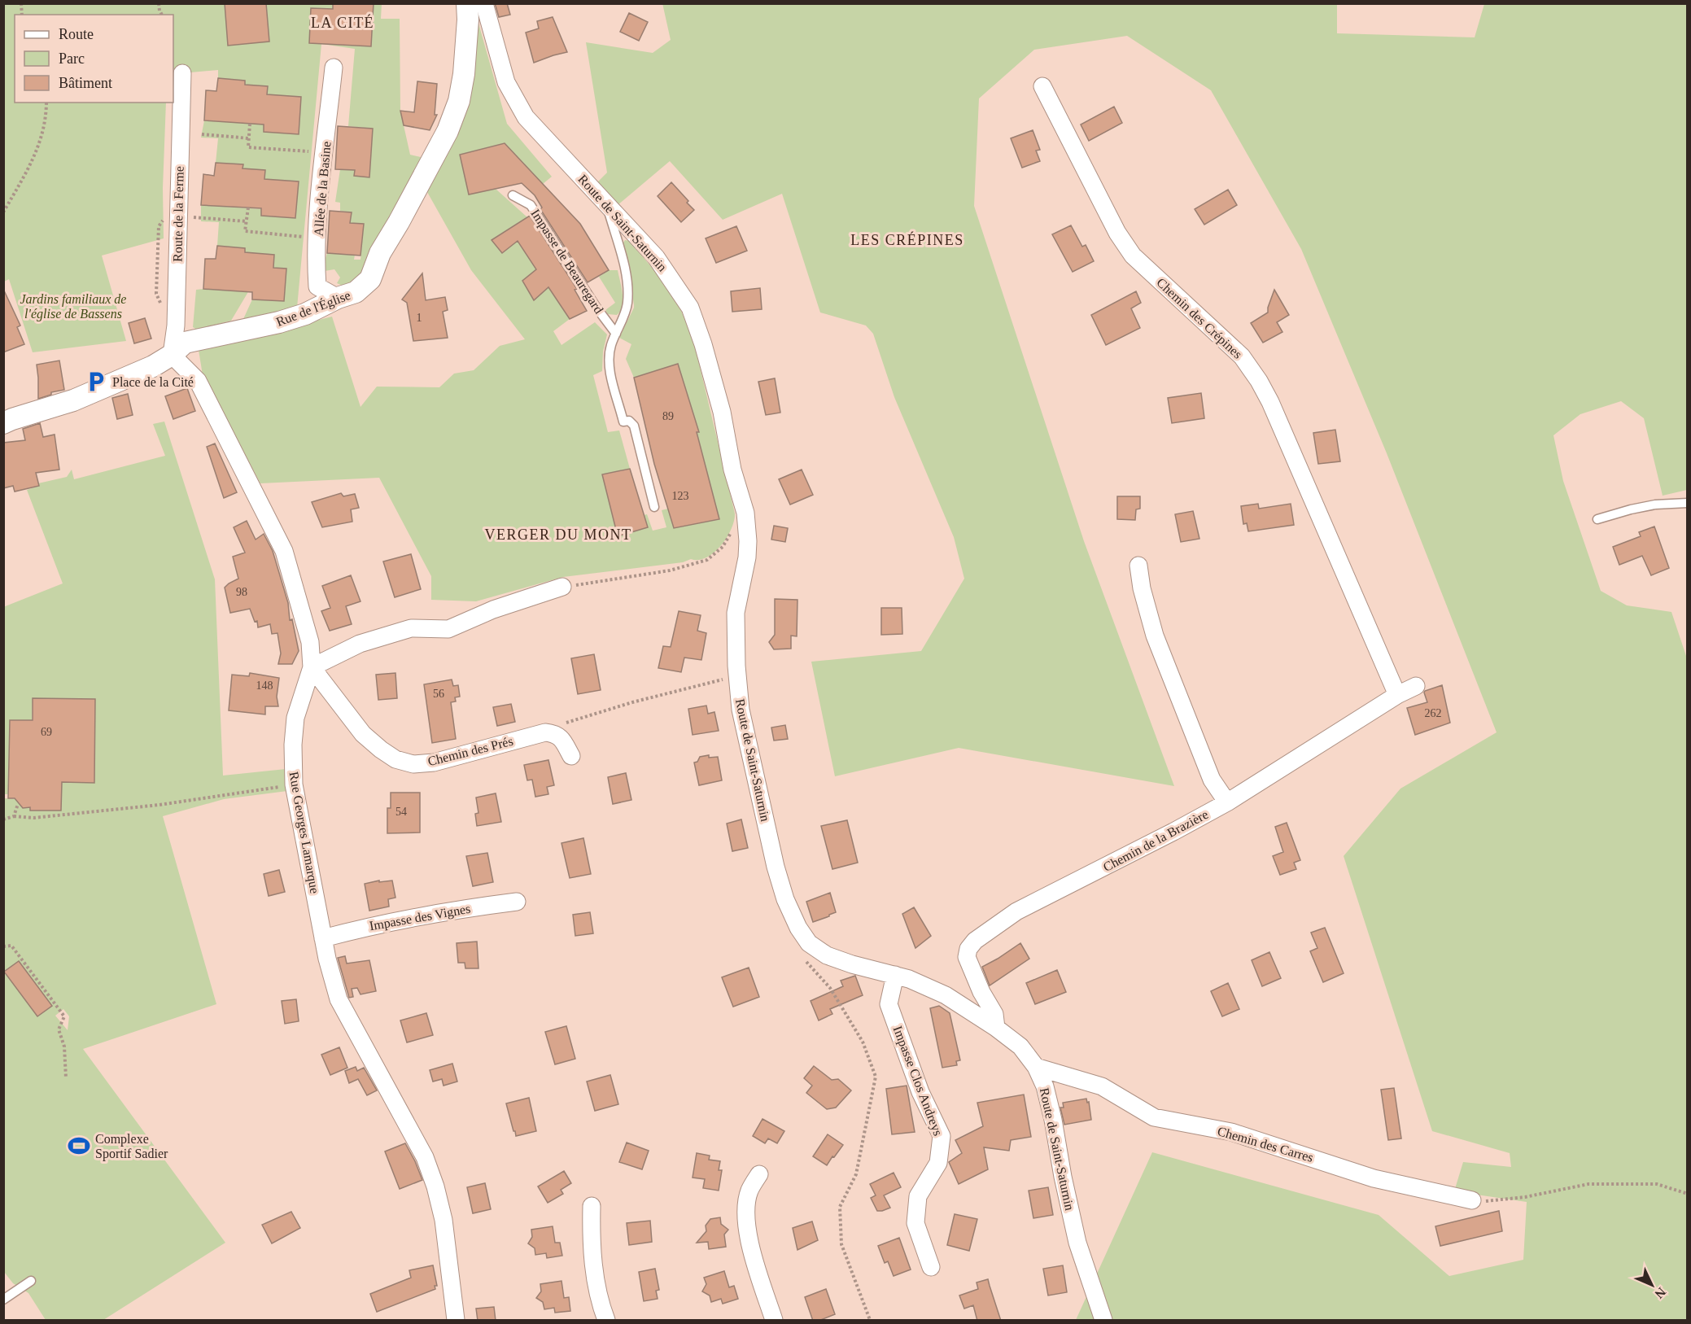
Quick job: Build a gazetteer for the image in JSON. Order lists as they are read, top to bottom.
{
  "streets": {
    "street": [
      "Allée de la Basine",
      "Route de la Ferme",
      "Route de Saint-Saturnin",
      "Rue de l'Église",
      "Chemin des Crépines",
      "Chemin des Prés",
      "Rue Georges Lamarque",
      "Chemin de la Brazière",
      "Impasse des Vignes",
      "Impasse Clos Andreys",
      "Chemin des Carres"
    ],
    "lane": ["Impasse de Beauregard"]
  },
  "crossings": [
    ["Allée de la Basine", "Rue de l'Église"],
    ["Route de la Ferme", "Rue de l'Église"],
    ["Route de la Ferme", "Rue Georges Lamarque"],
    ["Route de Saint-Saturnin", "Impasse de Beauregard"],
    ["Route de Saint-Saturnin", "Chemin de la Brazière"],
    ["Route de Saint-Saturnin", "Impasse Clos Andreys"],
    ["Route de Saint-Saturnin", "Chemin des Carres"],
    ["Rue de l'Église", "Rue Georges Lamarque"],
    ["Chemin des Crépines", "Chemin de la Brazière"],
    ["Chemin des Prés", "Rue Georges Lamarque"],
    ["Rue Georges Lamarque", "Impasse des Vignes"]
  ],
  "districts": ["LA CITÉ", "LES CRÉPINES", "VERGER DU MONT"],
  "parks": ["Jardins familiaux de l'église de Bassens"],
  "places": {
    "parking": ["Place de la Cité"],
    "sports": ["Complexe Sportif Sadier"]
  },
  "house_numbers": [
    "1",
    "89",
    "123",
    "98",
    "148",
    "56",
    "262",
    "69",
    "54"
  ],
  "legend": ["Route", "Parc", "Bâtiment"],
  "north": "bottom right"
}
